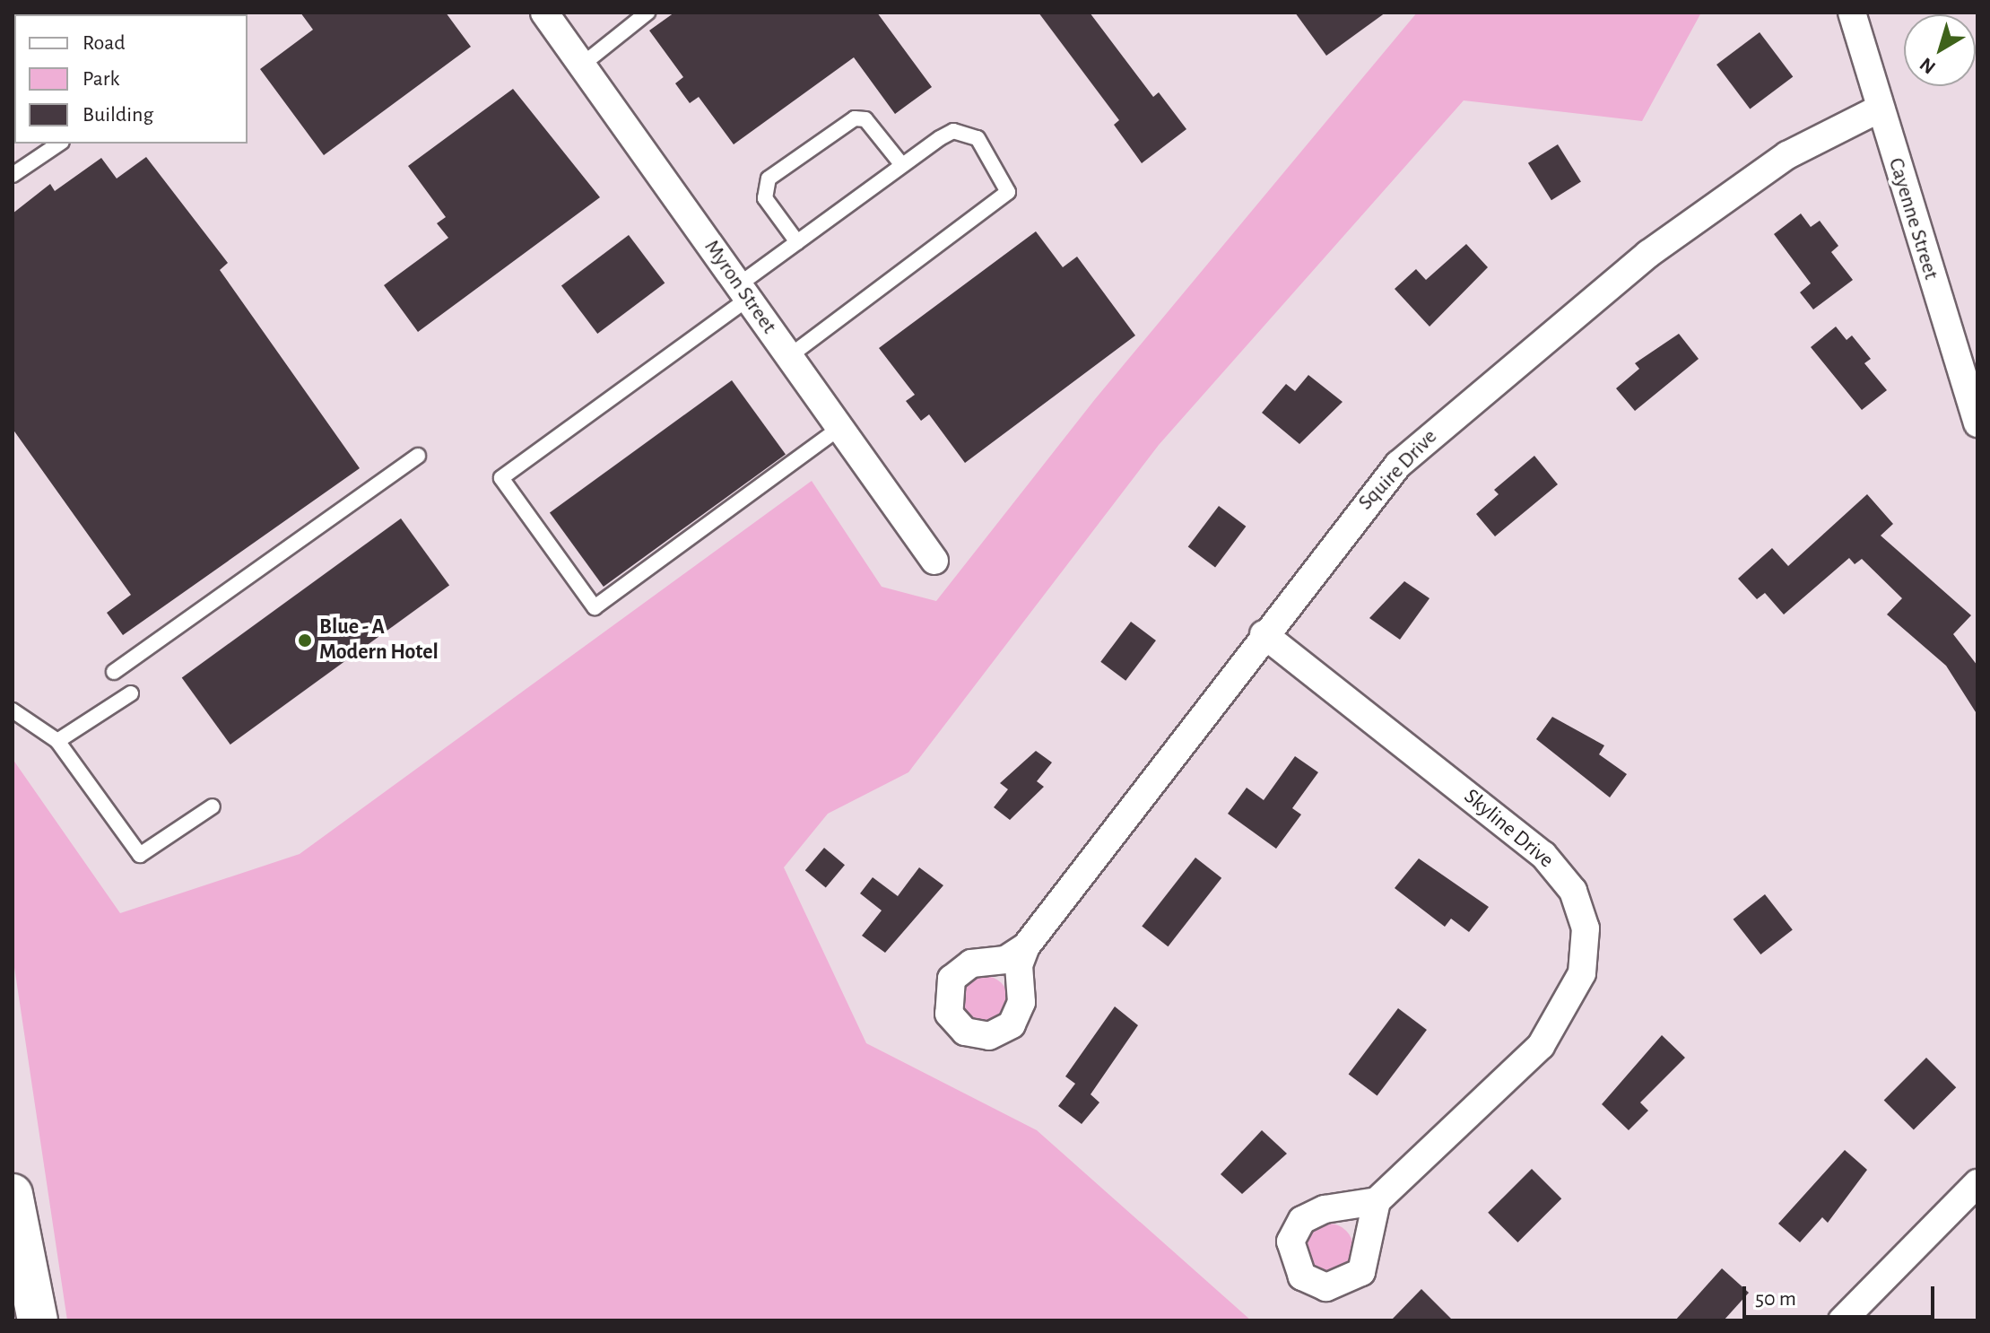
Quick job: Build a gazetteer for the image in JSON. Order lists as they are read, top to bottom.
{
  "streets": {
    "street": [
      "Cayenne Street",
      "Myron Street",
      "Squire Drive",
      "Skyline Drive"
    ]
  },
  "crossings": [
    ["Cayenne Street", "Squire Drive"],
    ["Squire Drive", "Skyline Drive"]
  ],
  "places": ["Blue - A Modern Hotel"],
  "legend": ["Road", "Park", "Building"],
  "scale_bar": "50 m",
  "north": "bottom left"
}
